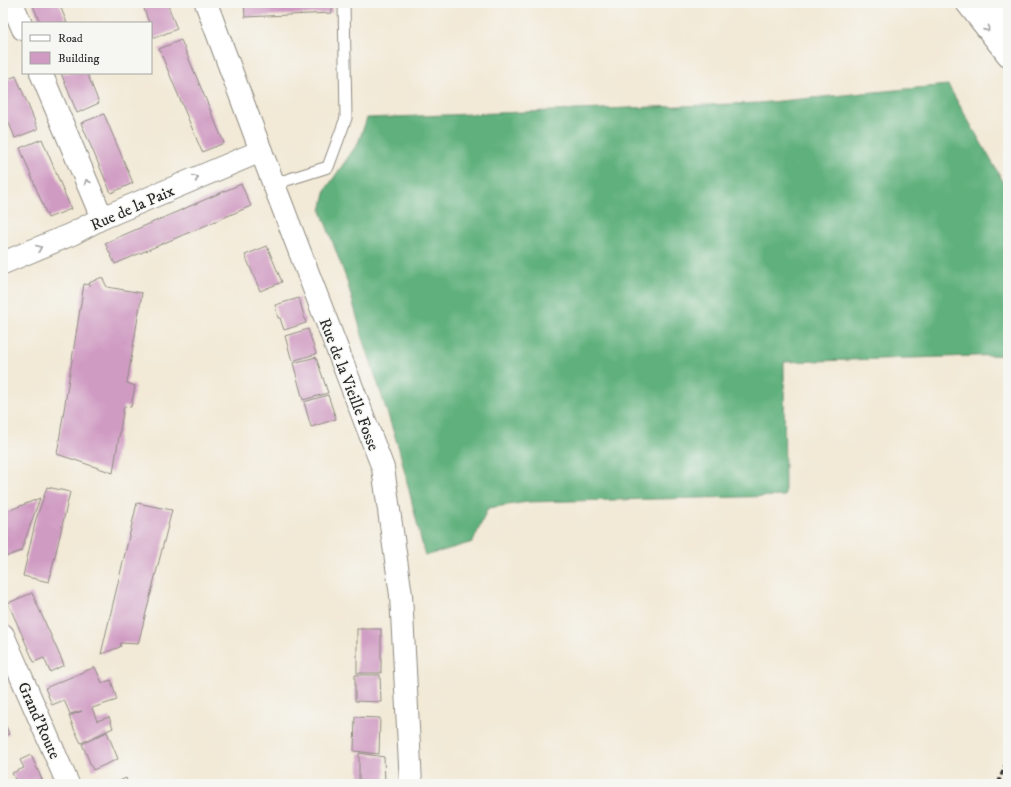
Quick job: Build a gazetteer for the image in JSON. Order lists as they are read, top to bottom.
{
  "streets": {
    "street": ["Rue de la Paix", "Rue de la Vieille Fosse", "Grand'Route"]
  },
  "crossings": [
    ["Rue de la Paix", "Rue de la Vieille Fosse"]
  ],
  "one_way": ["Rue de la Paix"],
  "legend": ["Road", "Building"]
}
